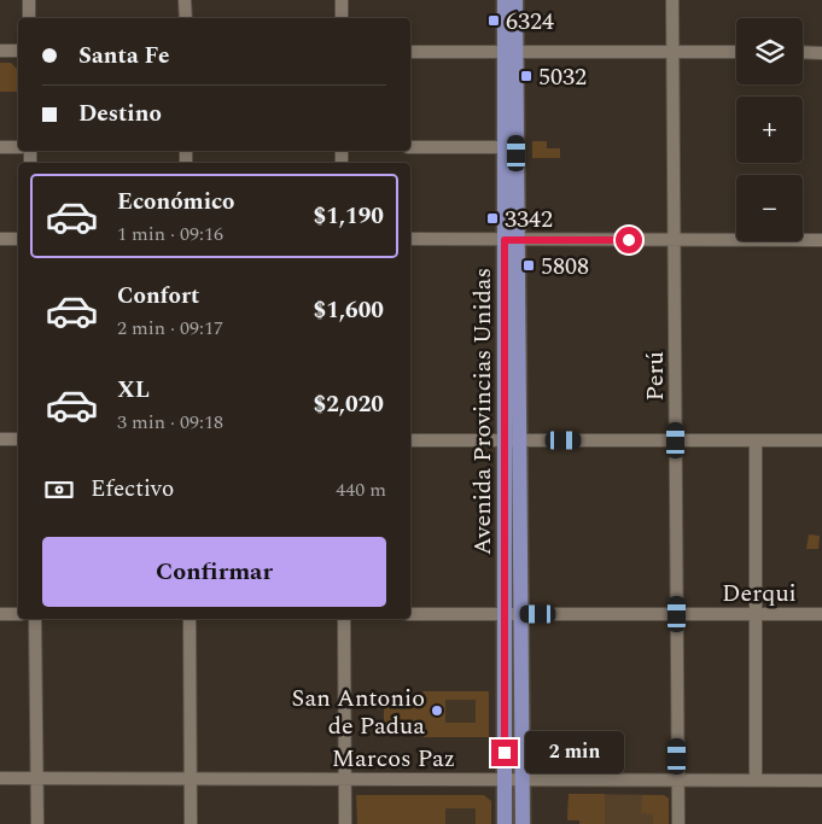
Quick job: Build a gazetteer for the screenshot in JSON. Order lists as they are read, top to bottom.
{
  "streets": {
    "main road": ["Avenida Provincias Unidas"],
    "street": ["Perú", "Derqui", "Marcos Paz"]
  },
  "crossings": [
    ["Perú", "Derqui"],
    ["Perú", "Marcos Paz"],
    ["Avenida Provincias Unidas", "Derqui"],
    ["Avenida Provincias Unidas", "Marcos Paz"]
  ],
  "places": {
    "transit": [
      "6324",
      "5032",
      "3342",
      "5808"
    ],
    "other": ["San Antonio de Padua"]
  },
  "page": {
    "map_buttons": ["+", "−"],
    "banner": ["Santa Fe", "Destino"],
    "list": [
      {
        "name": "Económico",
        "note": "1 min · 09:16",
        "value": "$1,190"
      },
      {
        "name": "Confort",
        "note": "2 min · 09:17",
        "value": "$1,600"
      },
      {
        "name": "XL",
        "note": "3 min · 09:18",
        "value": "$2,020"
      }
    ],
    "pay": ["Efectivo", "440 m"],
    "buttons": "Confirmar",
    "bubble": "2 min"
  }
}
